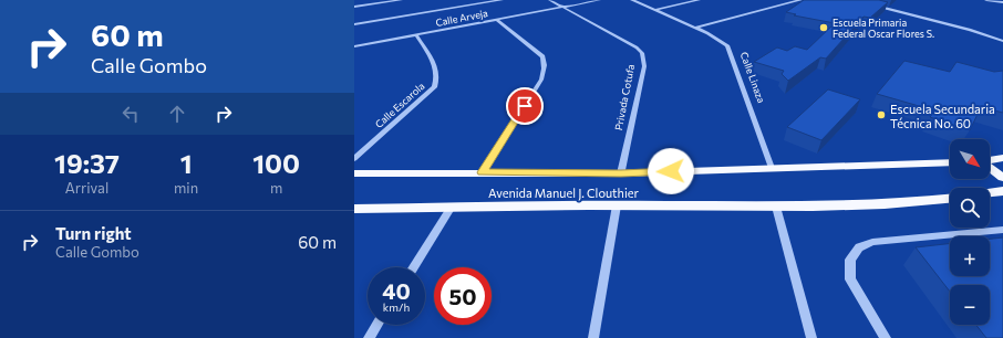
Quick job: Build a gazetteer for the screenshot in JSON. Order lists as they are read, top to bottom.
{
  "streets": {
    "main road": ["Avenida Manuel J. Clouthier"],
    "street": [
      "Calle Arveja",
      "Calle Linaza",
      "Privada Cotufa",
      "Calle Escarola"
    ]
  },
  "crossings": [
    ["Calle Arveja", "Privada Cotufa"],
    ["Calle Arveja", "Calle Escarola"],
    ["Calle Linaza", "Avenida Manuel J. Clouthier"],
    ["Privada Cotufa", "Avenida Manuel J. Clouthier"]
  ],
  "places": ["Escuela Primaria Federal Oscar Flores S.", "Escuela Secundaria Técnica No. 60"],
  "north": "bottom right",
  "page": {
    "turn": ["60 m", "Calle Gombo"],
    "eta": [
      "19:37",
      "Arrival",
      "1",
      "min",
      "100",
      "m"
    ],
    "map_buttons": ["+", "−"],
    "list": [
      {
        "name": "Turn right",
        "note": "Calle Gombo",
        "value": "60 m"
      }
    ],
    "speed": "40 km/h",
    "limit": "50"
  }
}
